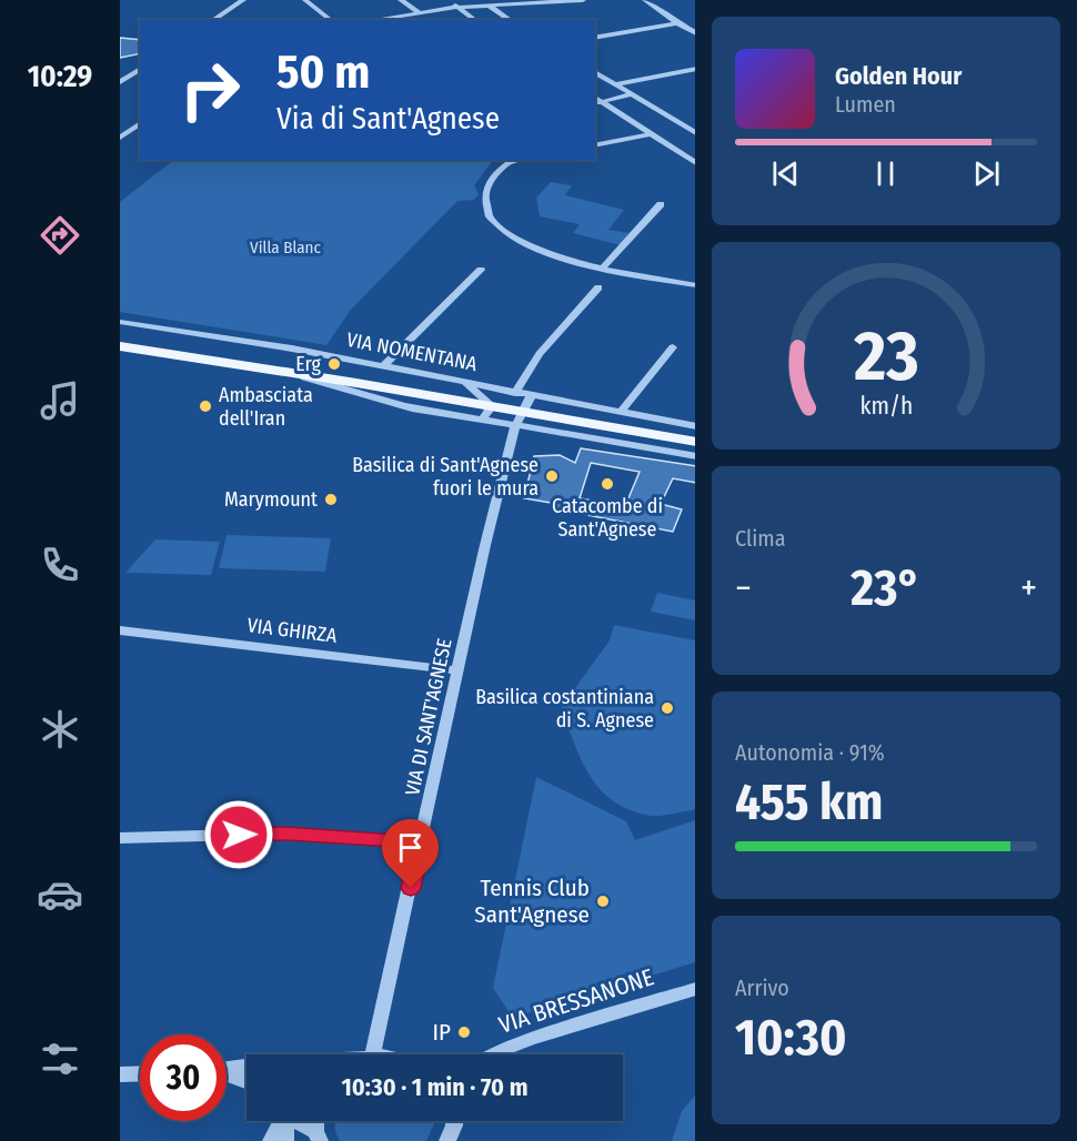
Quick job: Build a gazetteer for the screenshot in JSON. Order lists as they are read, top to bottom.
{
  "streets": {
    "main road": ["VIA NOMENTANA"],
    "street": ["VIA GHIRZA", "VIA DI SANT'AGNESE", "VIA BRESSANONE"]
  },
  "crossings": [
    ["VIA NOMENTANA", "VIA DI SANT'AGNESE"],
    ["VIA GHIRZA", "VIA DI SANT'AGNESE"]
  ],
  "parks": ["Villa Blanc"],
  "places": [
    "Erg",
    "Ambasciata dell'Iran",
    "Basilica di Sant'Agnese fuori le mura",
    "Catacombe di Sant'Agnese",
    "Marymount",
    "Basilica costantiniana di S. Agnese",
    "Tennis Club Sant'Agnese",
    "IP"
  ],
  "page": {
    "tabs": "10:29",
    "turn": ["50 m", "Via di Sant'Agnese"],
    "song": ["Golden Hour", "Lumen"],
    "tile": [
      "Clima",
      ["Autonomia · 91%", "455 km"],
      ["Arrivo", "10:30"]
    ],
    "heat": ["−", "23°", "+"],
    "limit": "30",
    "trip": "10:30 · 1 min · 70 m",
    "gauge": ["23", "km/h"]
  }
}
